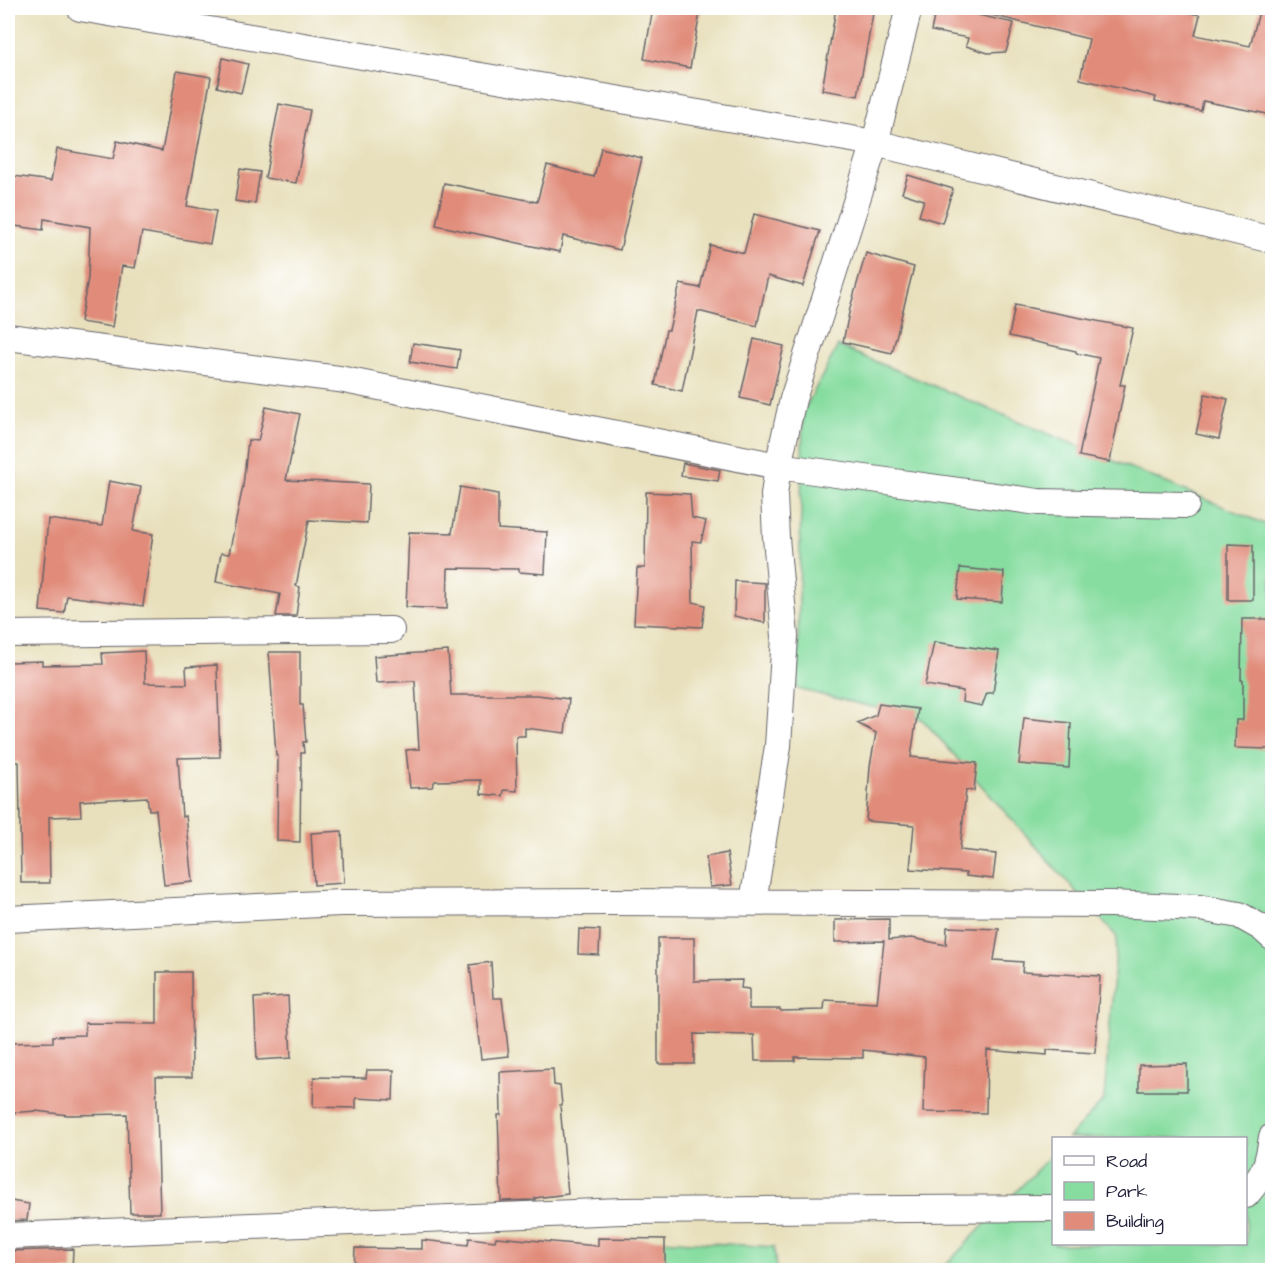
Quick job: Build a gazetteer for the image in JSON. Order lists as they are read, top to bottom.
{
  "legend": ["Road", "Park", "Building"]
}
